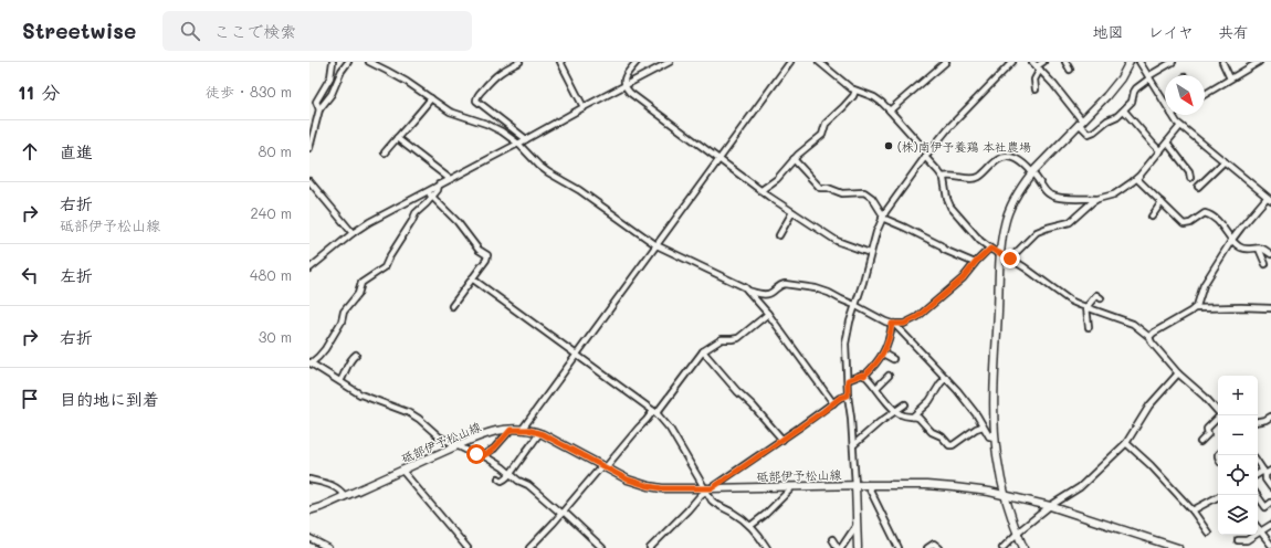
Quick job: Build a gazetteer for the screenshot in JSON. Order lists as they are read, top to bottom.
{
  "streets": {
    "main road": ["砥部伊予松山線"]
  },
  "places": ["(株)南伊予養鶏 本社農場"],
  "north": "bottom right",
  "page": {
    "header": "Streetwise",
    "search": "ここで検索",
    "nav": ["地図", "レイヤ", "共有"],
    "heading": ["11 分", "徒歩 · 830 m"],
    "list": [
      ["直進", "80 m"],
      ["右折", "砥部伊予松山線", "240 m"],
      ["左折", "480 m"],
      ["右折", "30 m"],
      "目的地に到着"
    ],
    "map_buttons": ["+", "−"]
  }
}
